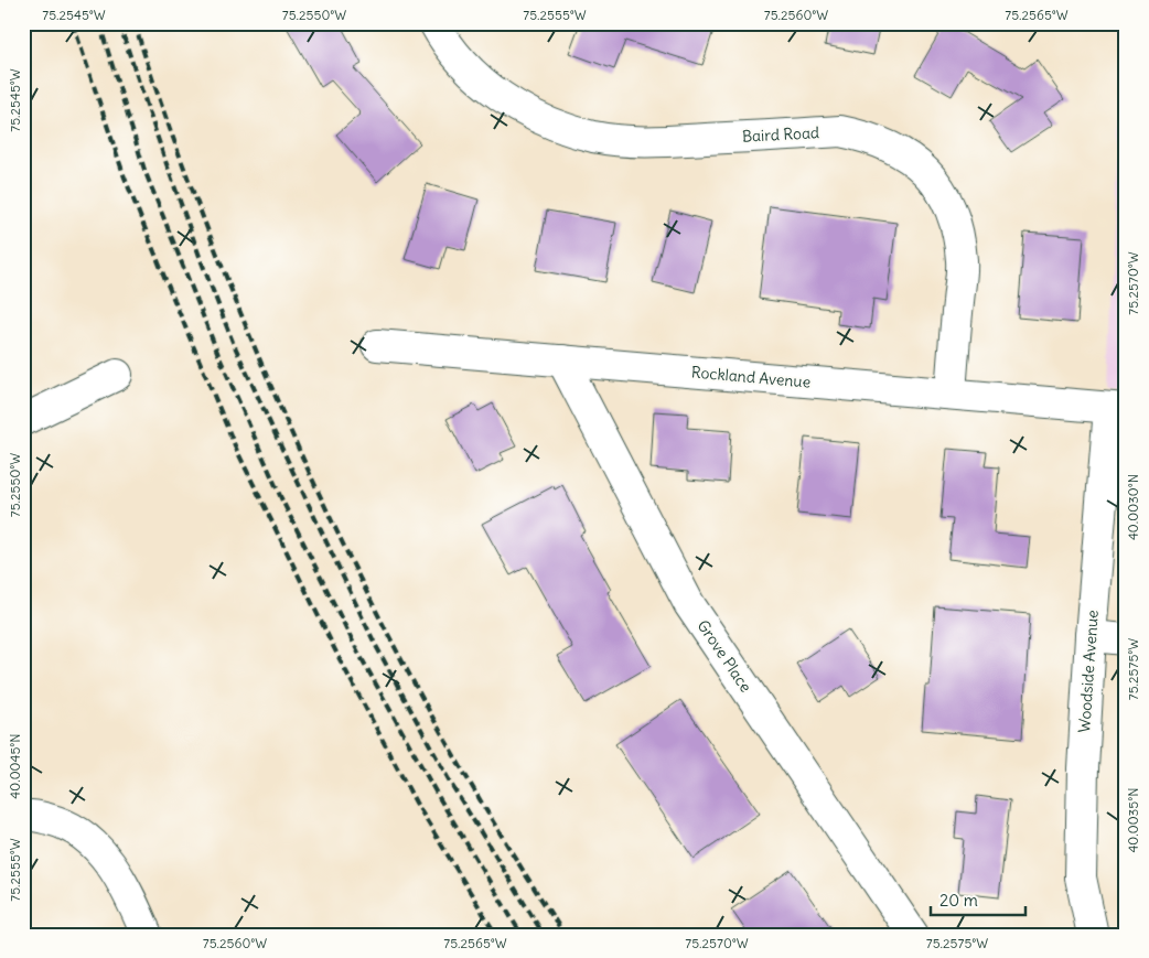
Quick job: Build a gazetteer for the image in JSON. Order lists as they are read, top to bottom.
{
  "streets": {
    "street": [
      "Baird Road",
      "Rockland Avenue",
      "Grove Place",
      "Woodside Avenue"
    ]
  },
  "crossings": [
    ["Baird Road", "Rockland Avenue"],
    ["Rockland Avenue", "Grove Place"],
    ["Rockland Avenue", "Woodside Avenue"]
  ],
  "scale_bar": "20 m",
  "coordinates": [
    "75.2545°W",
    "75.2550°W",
    "75.2555°W",
    "75.2560°W",
    "75.2565°W",
    "75.2570°W",
    "40.0030°N",
    "75.2575°W",
    "40.0045°N",
    "40.0035°N"
  ]
}
